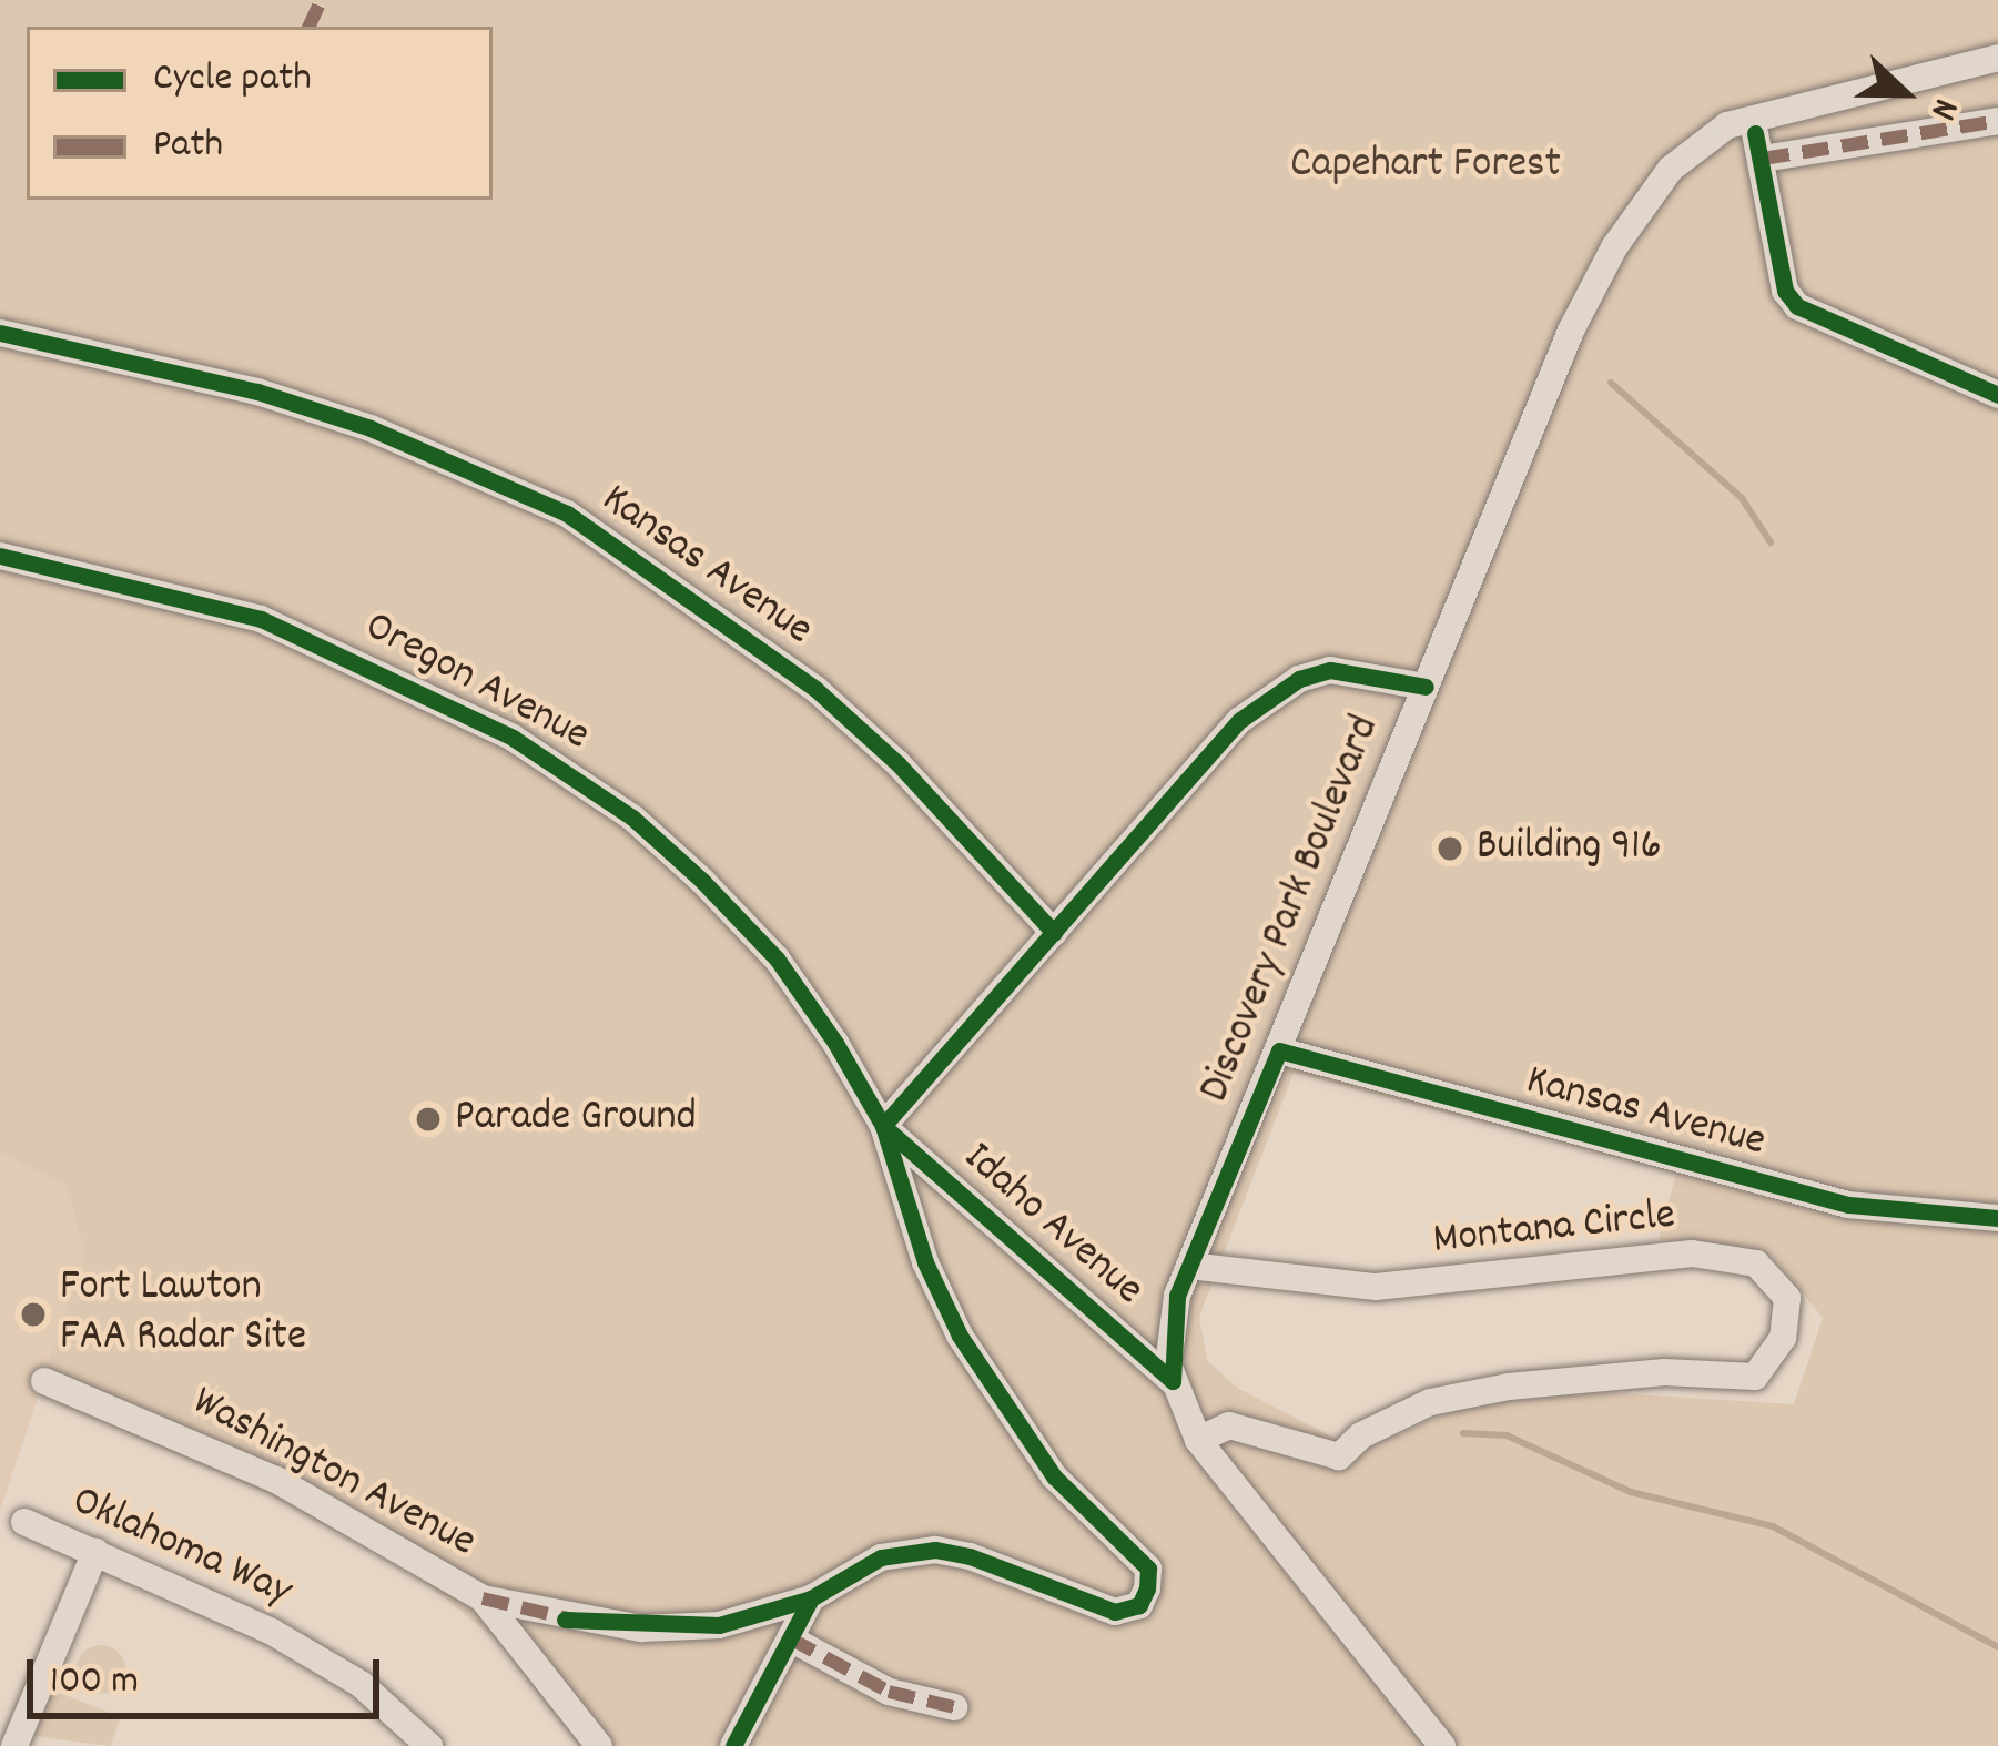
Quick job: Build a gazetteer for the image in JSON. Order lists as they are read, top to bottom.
{
  "streets": {
    "street": [
      "Kansas Avenue",
      "Oregon Avenue",
      "Discovery Park Boulevard",
      "Idaho Avenue",
      "Montana Circle",
      "Washington Avenue",
      "Oklahoma Way"
    ]
  },
  "crossings": [
    ["Kansas Avenue", "Discovery Park Boulevard"],
    ["Oregon Avenue", "Idaho Avenue"],
    ["Discovery Park Boulevard", "Idaho Avenue"],
    ["Discovery Park Boulevard", "Montana Circle"]
  ],
  "parks": ["Capehart Forest"],
  "places": ["Building 916", "Parade Ground", "Fort Lawton FAA Radar Site"],
  "legend": ["Cycle path", "Path"],
  "scale_bar": "100 m",
  "north": "right"
}
